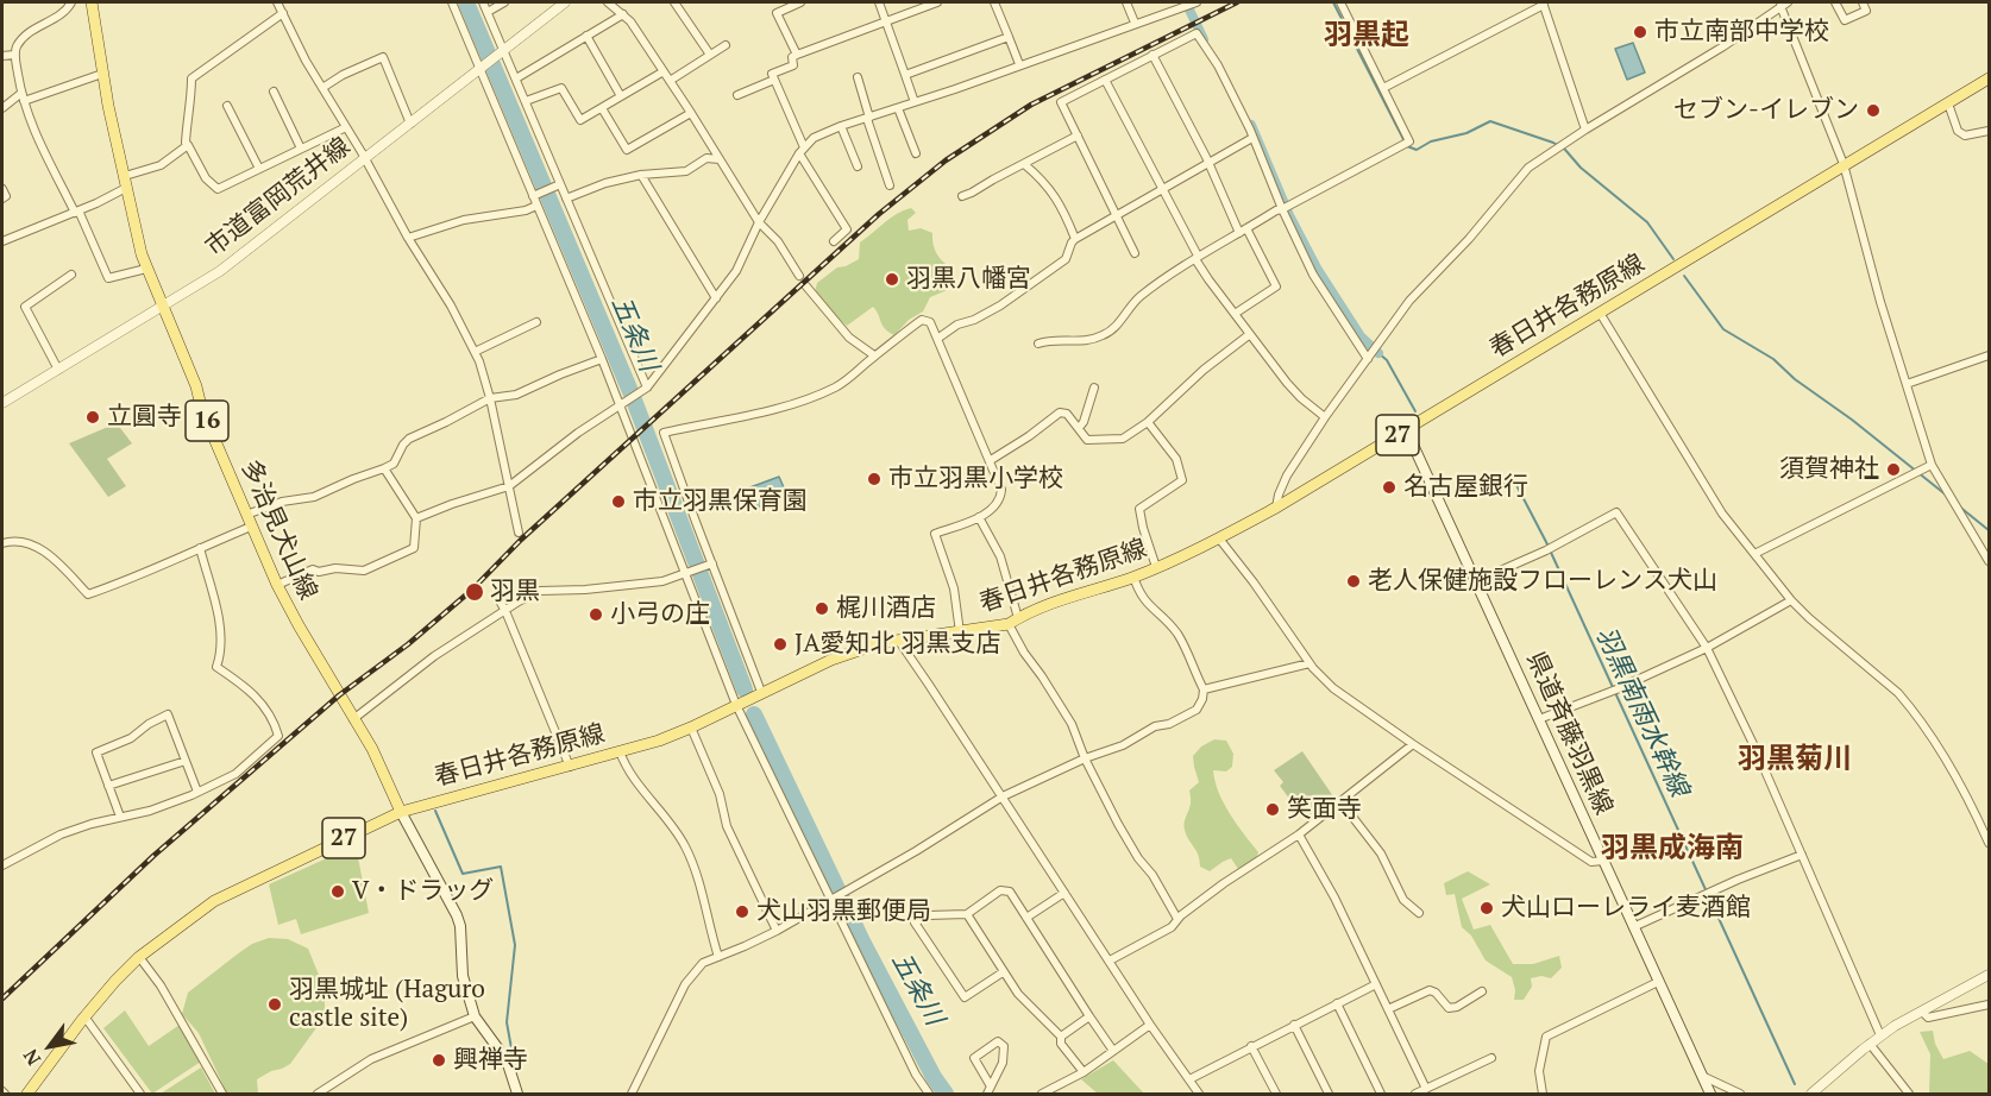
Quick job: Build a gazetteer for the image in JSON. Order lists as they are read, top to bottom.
{
  "streets": {
    "main road": [
      "春日井各務原線",
      "16",
      "27",
      "多治見犬山線",
      "県道斉藤羽黒線"
    ],
    "street": ["市道富岡荒井線"]
  },
  "crossings": [
    ["市道富岡荒井線", "多治見犬山線"],
    ["春日井各務原線", "多治見犬山線"],
    ["春日井各務原線", "県道斉藤羽黒線"]
  ],
  "districts": ["羽黒起", "羽黒菊川", "羽黒成海南"],
  "water": ["五条川", "羽黒南雨水幹線"],
  "places": [
    "市立南部中学校",
    "セブン-イレブン",
    "羽黒八幡宮",
    "立圓寺",
    "須賀神社",
    "市立羽黒小学校",
    "名古屋銀行",
    "市立羽黒保育園",
    "老人保健施設フローレンス犬山",
    "羽黒",
    "梶川酒店",
    "小弓の庄",
    "JA愛知北 羽黒支店",
    "笑面寺",
    "V・ドラッグ",
    "犬山ローレライ麦酒館",
    "犬山羽黒郵便局",
    "羽黒城址 (Haguro castle site)",
    "興禅寺"
  ],
  "north": "bottom left"
}
